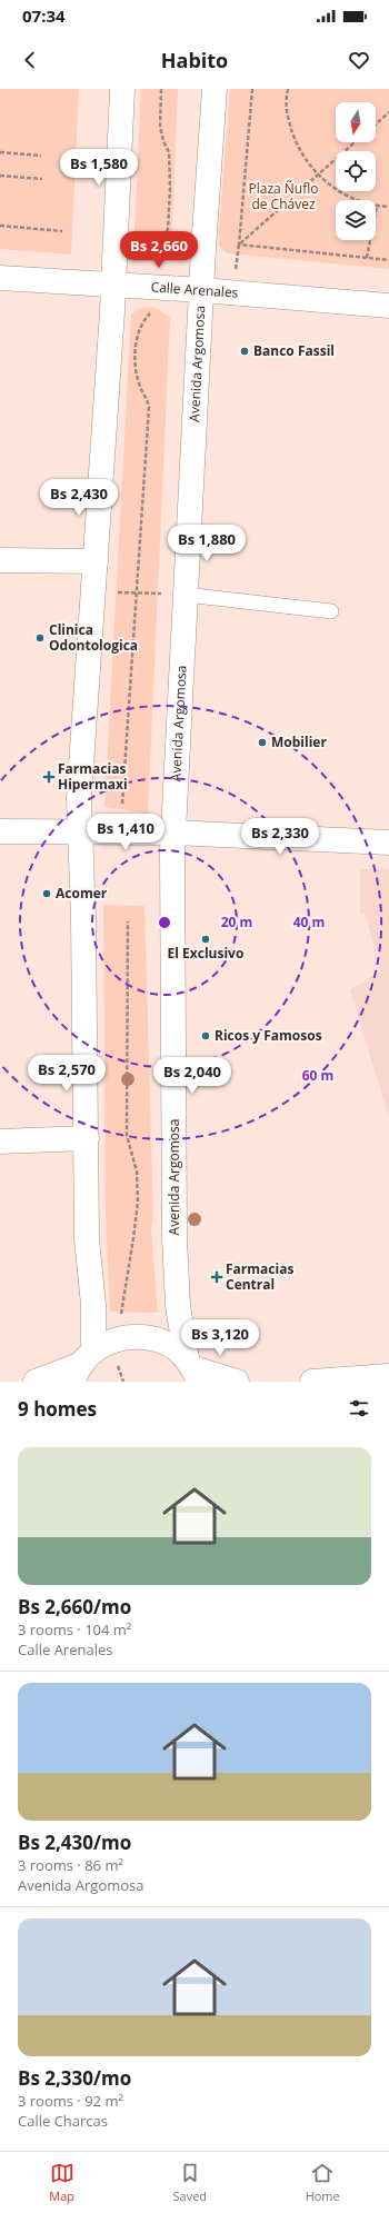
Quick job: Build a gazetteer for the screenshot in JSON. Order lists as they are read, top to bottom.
{
  "streets": {
    "main road": ["Calle Arenales", "Avenida Argomosa"]
  },
  "crossings": [
    ["Calle Arenales", "Avenida Argomosa"]
  ],
  "parks": ["Plaza Ñuflo de Chávez"],
  "places": {
    "other": [
      "Banco Fassil",
      "Clinica Odontologica",
      "Mobilier",
      "Acomer",
      "El Exclusivo",
      "Ricos y Famosos"
    ],
    "health": ["Farmacias Hipermaxi", "Farmacias Central"]
  },
  "north": "bottom",
  "page": {
    "status": "07:34",
    "header": "Habito",
    "price": [
      "Bs 1,580",
      "Bs 2,660",
      "Bs 2,430",
      "Bs 1,880",
      "Bs 1,410",
      "Bs 2,330",
      "Bs 2,570",
      "Bs 2,040",
      "Bs 3,120"
    ],
    "heading": "9 homes",
    "list": [
      {
        "name": "Bs 2,660/mo",
        "note": "3 rooms · 104 m² · Calle Arenales"
      },
      {
        "name": "Bs 2,430/mo",
        "note": "3 rooms · 86 m² · Avenida Argomosa"
      },
      {
        "name": "Bs 2,330/mo",
        "note": "3 rooms · 92 m² · Calle Charcas"
      }
    ],
    "tabs": ["Map", "Saved", "Home"]
  },
  "rings": ["20 m", "40 m", "60 m"]
}
